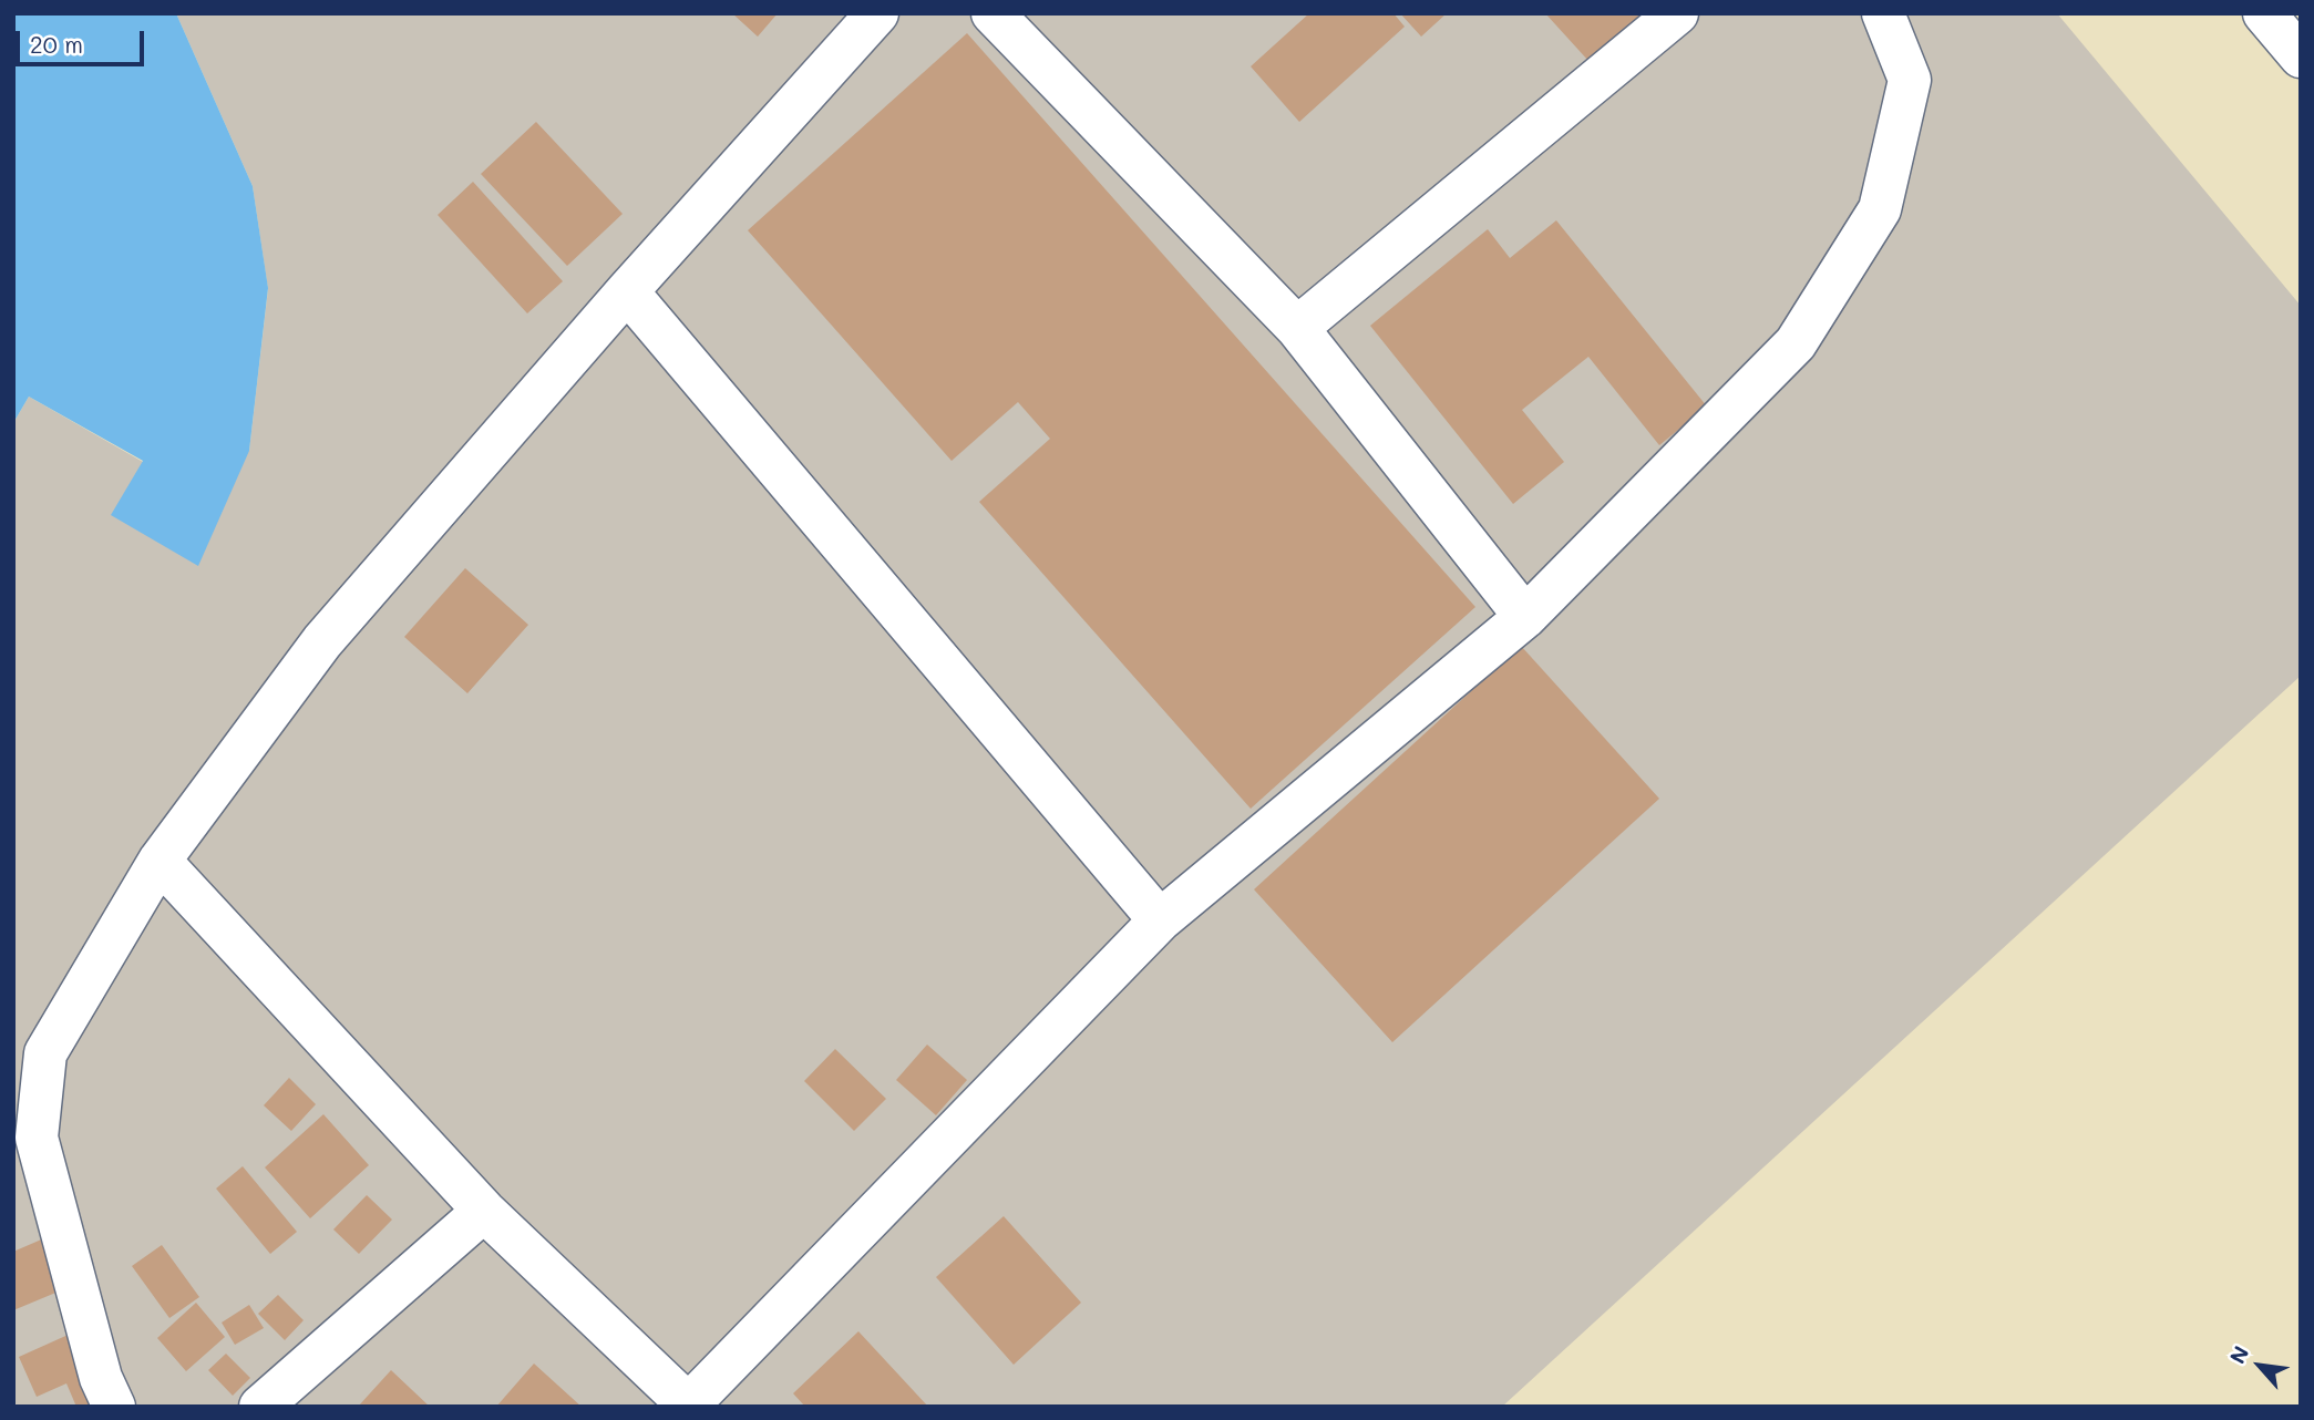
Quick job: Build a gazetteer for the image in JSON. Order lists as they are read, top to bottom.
{
  "scale_bar": "20 m",
  "north": "top left"
}
